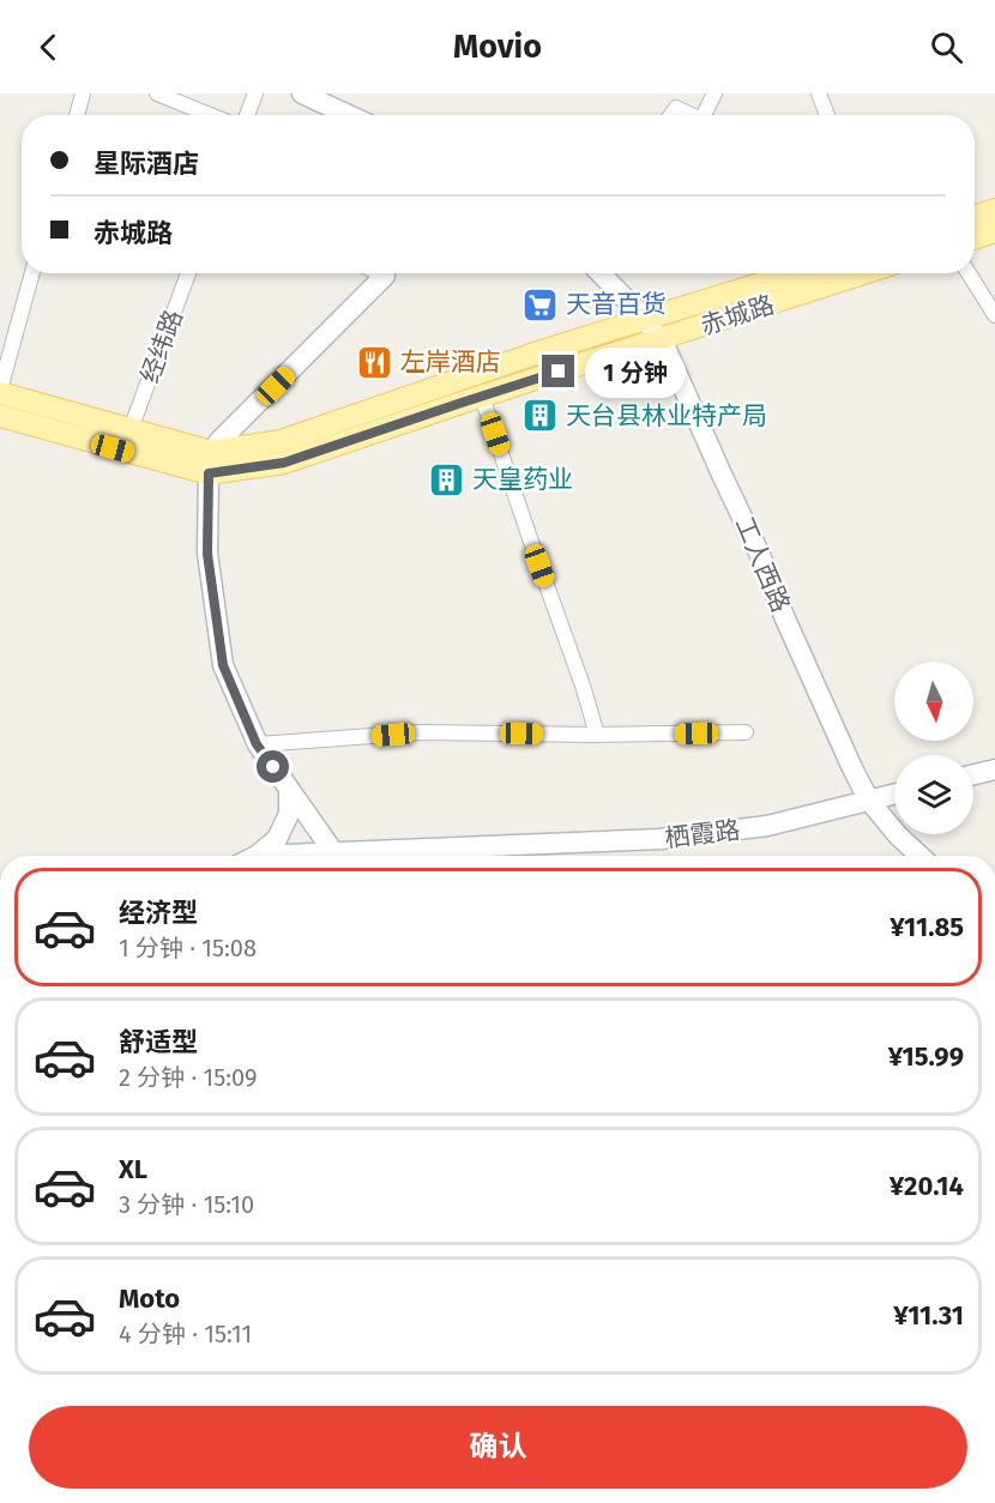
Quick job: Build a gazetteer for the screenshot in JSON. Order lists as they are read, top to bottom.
{
  "streets": {
    "main road": ["赤城路", "工人西路", "栖霞路"],
    "street": ["经纬路"]
  },
  "crossings": [
    ["赤城路", "经纬路"],
    ["赤城路", "工人西路"],
    ["工人西路", "栖霞路"]
  ],
  "places": {
    "supermarket": ["天音百货"],
    "restaurant": ["左岸酒店"],
    "building": ["天台县林业特产局", "天皇药业"]
  },
  "north": "bottom",
  "page": {
    "header": "Movio",
    "banner": ["星际酒店", "赤城路"],
    "bubble": "1 分钟",
    "list": [
      {
        "name": "经济型",
        "note": "1 分钟 · 15:08",
        "value": "¥11.85"
      },
      {
        "name": "舒适型",
        "note": "2 分钟 · 15:09",
        "value": "¥15.99"
      },
      {
        "name": "XL",
        "note": "3 分钟 · 15:10",
        "value": "¥20.14"
      },
      {
        "name": "Moto",
        "note": "4 分钟 · 15:11",
        "value": "¥11.31"
      }
    ],
    "buttons": "确认"
  }
}
